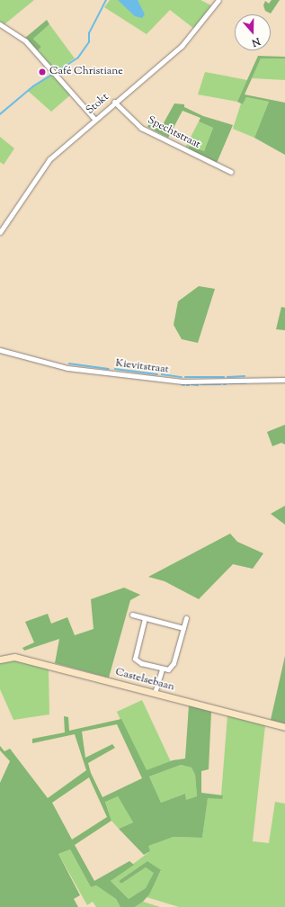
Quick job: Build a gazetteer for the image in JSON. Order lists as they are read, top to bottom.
{
  "streets": {
    "street": [
      "Stokt",
      "Spechtstraat",
      "Kievitstraat",
      "Castelsebaan"
    ]
  },
  "crossings": [
    ["Stokt", "Spechtstraat"]
  ],
  "places": ["Café Christiane"],
  "north": "bottom"
}
